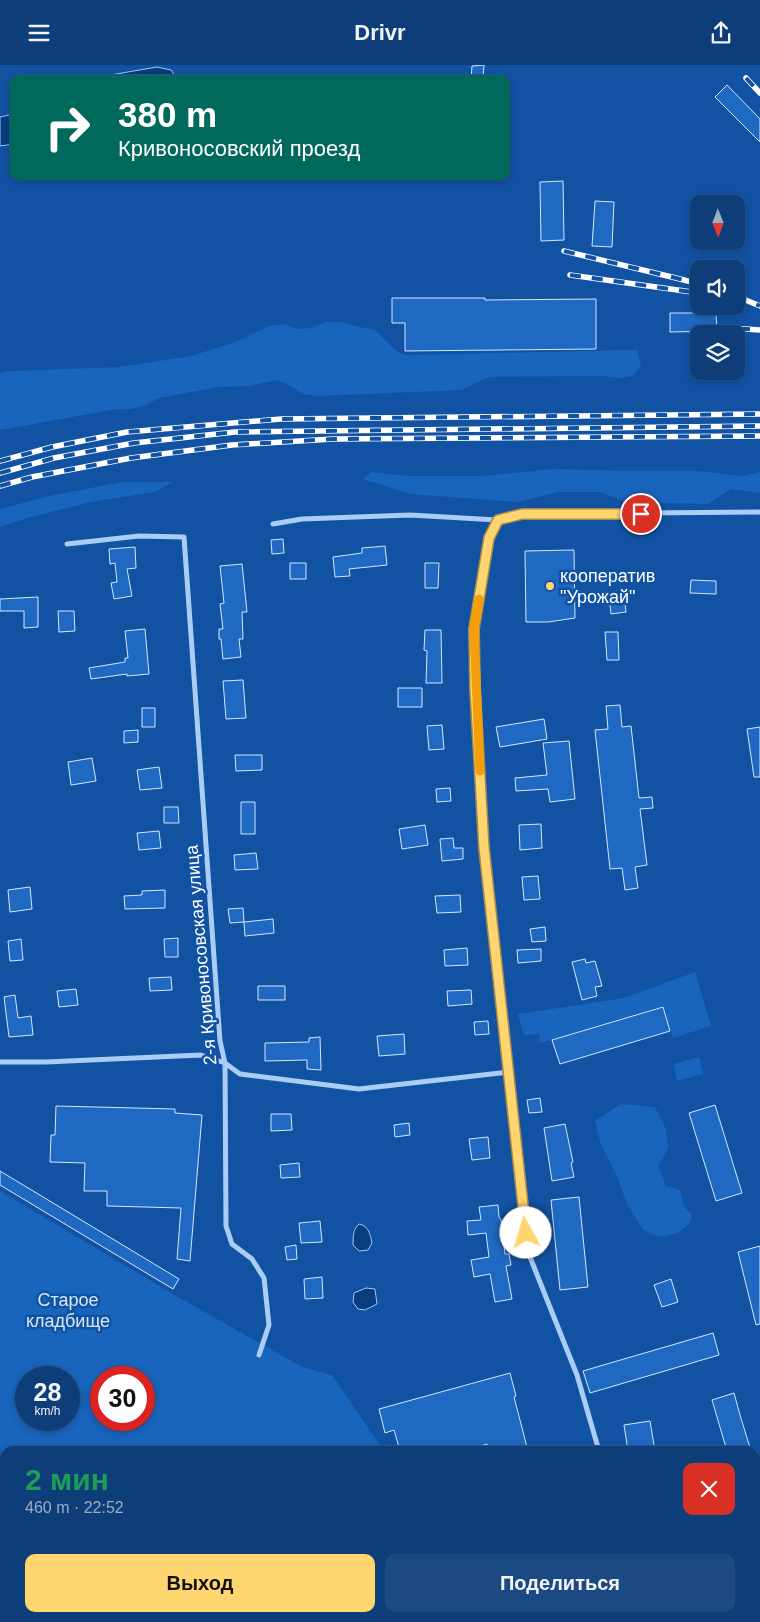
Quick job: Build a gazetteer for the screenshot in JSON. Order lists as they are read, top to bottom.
{
  "streets": {
    "street": ["2-я Кривоносовская улица"]
  },
  "parks": ["Старое кладбище"],
  "places": ["кооператив \"Урожай\""],
  "north": "bottom",
  "page": {
    "header": "Drivr",
    "turn": ["380 m", "Кривоносовский проезд"],
    "speed": "28 km/h",
    "limit": "30",
    "heading": ["2 мин", "460 m · 22:52"],
    "buttons": ["Выход", "Поделиться"]
  }
}
